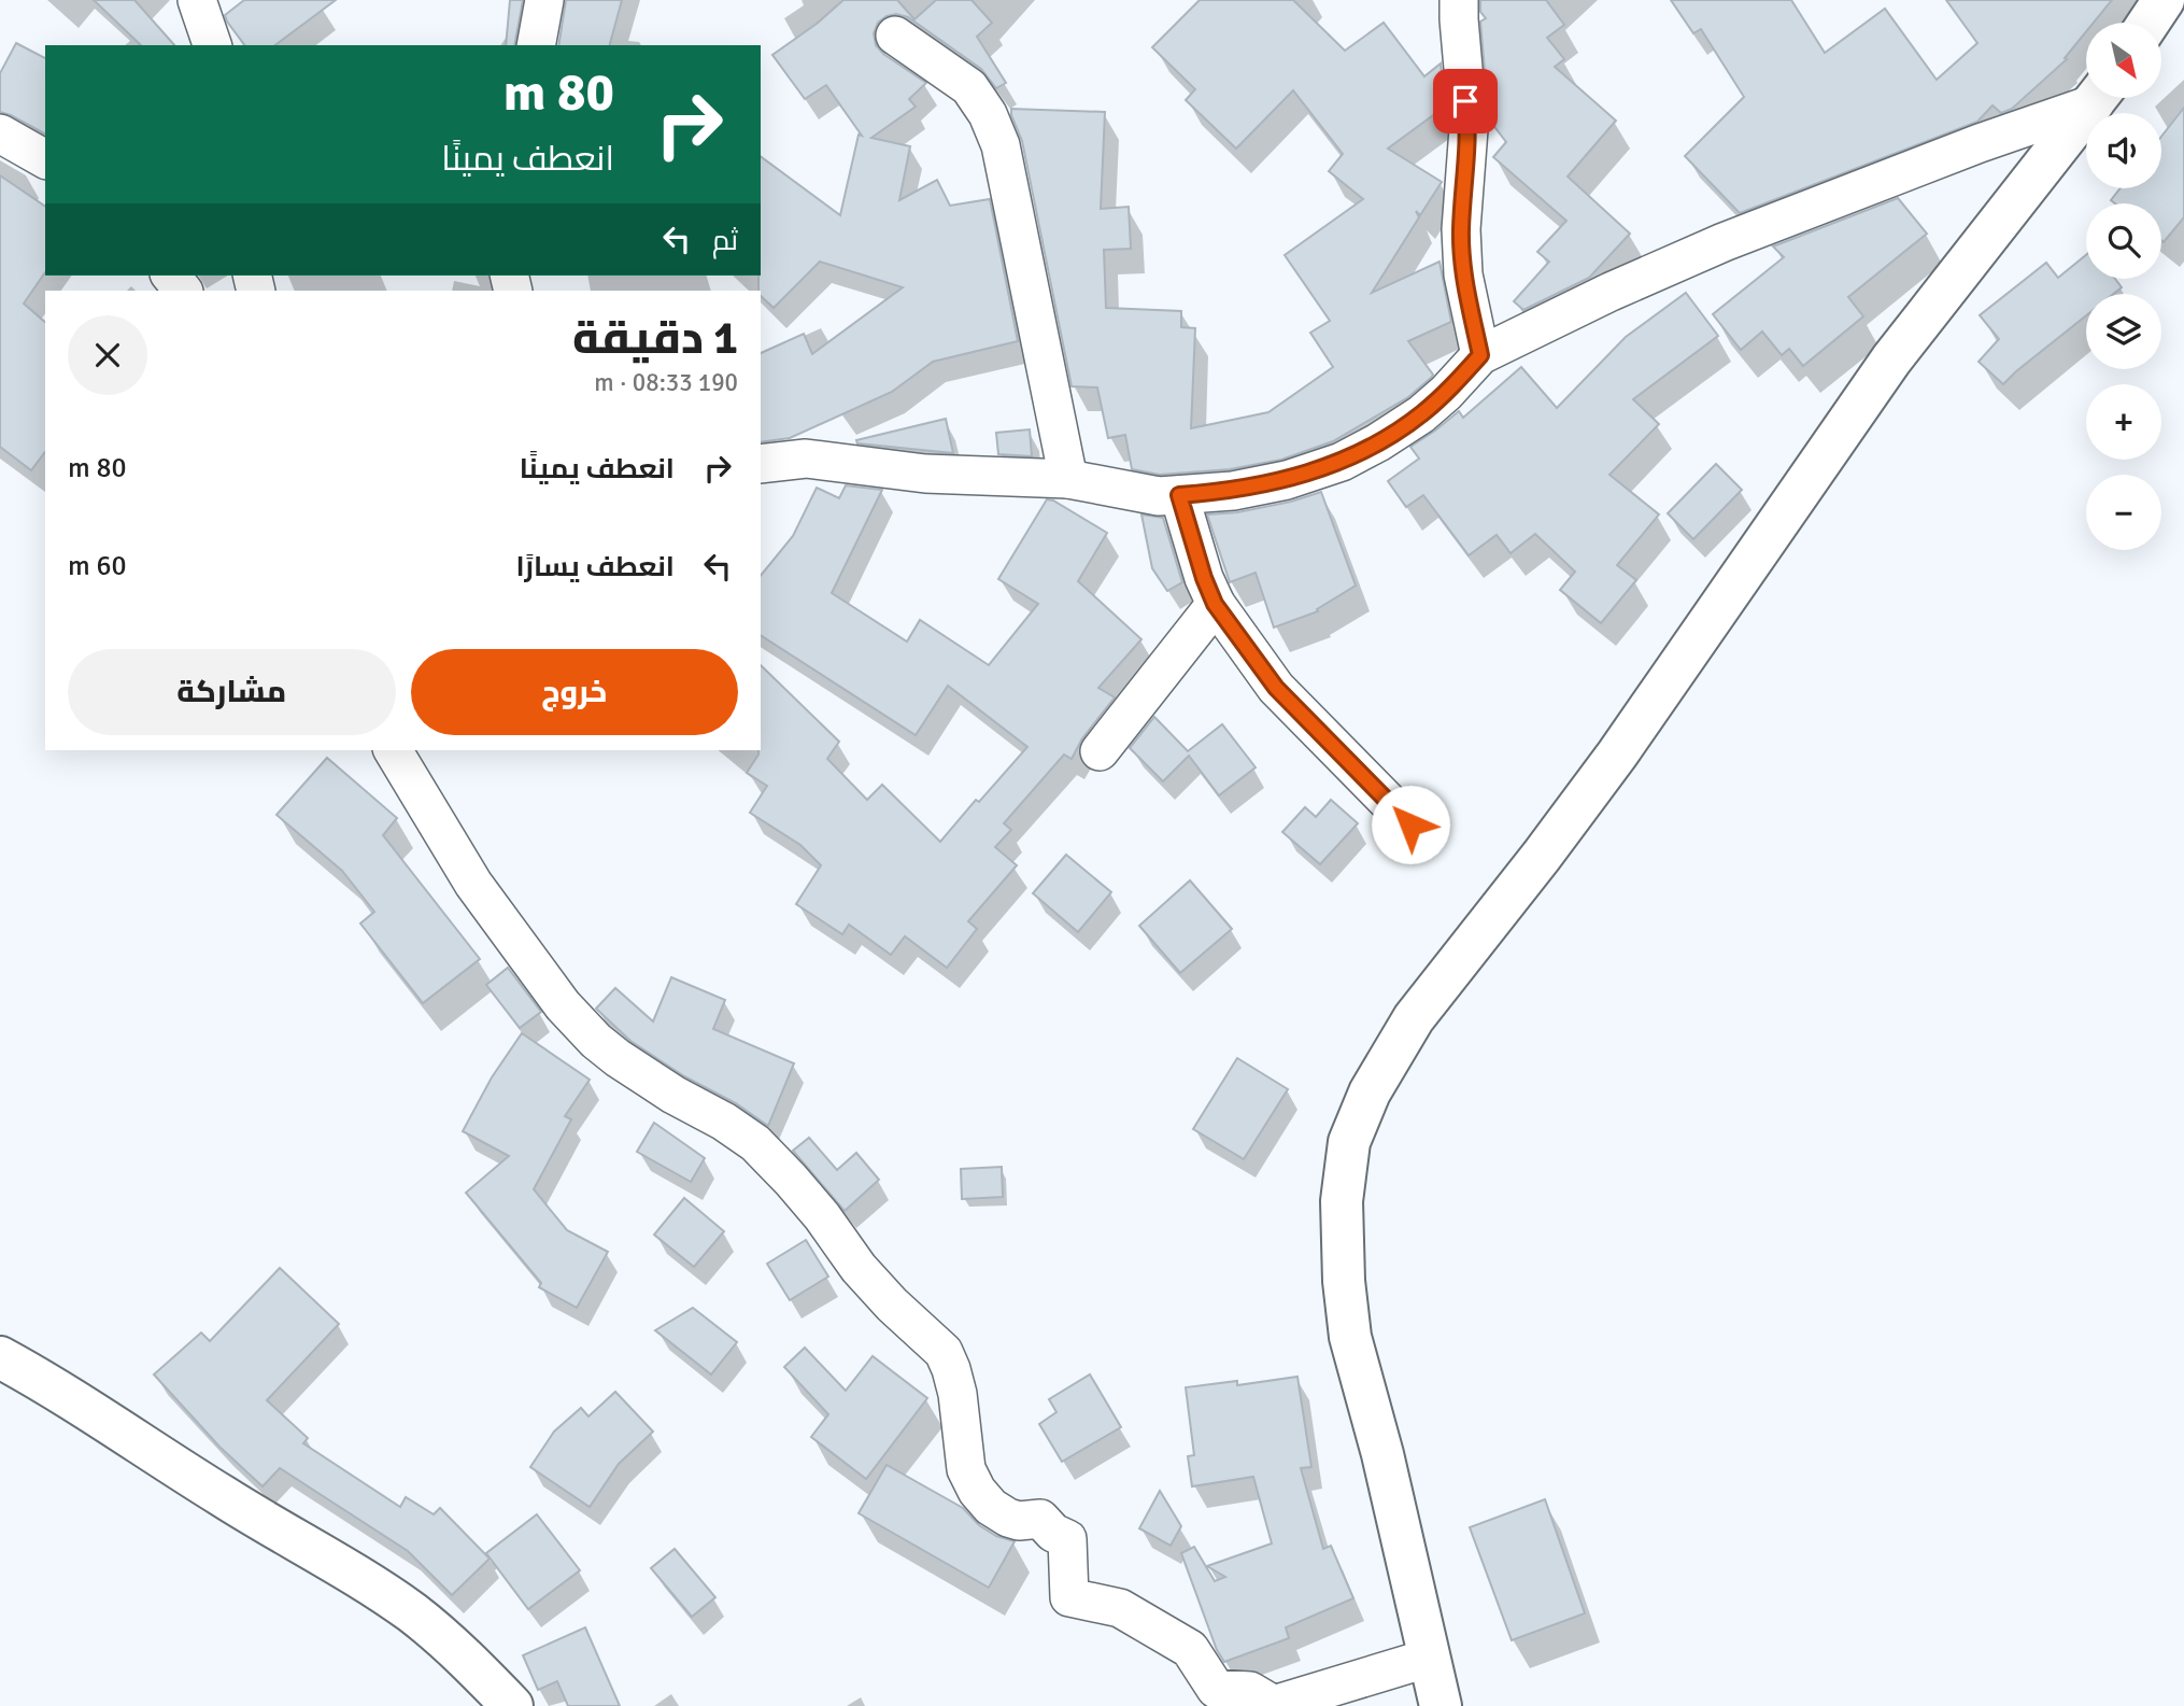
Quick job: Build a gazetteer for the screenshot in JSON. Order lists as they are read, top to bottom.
{
  "north": "bottom right",
  "page": {
    "map_buttons": ["+", "−"],
    "turn": ["80 m", "انعطف يمينًا"],
    "then": "ثم",
    "heading": ["1 دقيقة", "190 m · 08:33"],
    "list": [
      {
        "name": "انعطف يمينًا",
        "value": "80 m"
      },
      {
        "name": "انعطف يسارًا",
        "value": "60 m"
      }
    ],
    "buttons": ["خروج", "مشاركة"]
  }
}
